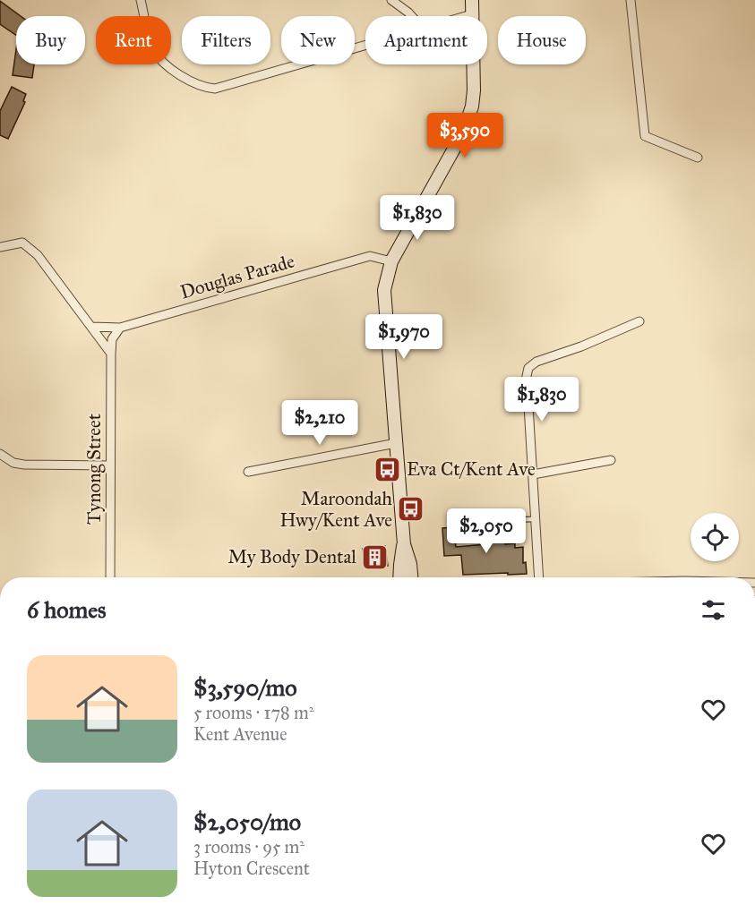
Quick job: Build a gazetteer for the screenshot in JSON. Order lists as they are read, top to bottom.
{
  "streets": {
    "street": ["Douglas Parade", "Tynong Street"]
  },
  "crossings": [
    ["Douglas Parade", "Tynong Street"]
  ],
  "places": {
    "bus stop": ["Eva Ct/Kent Ave", "Maroondah Hwy/Kent Ave"],
    "building": ["My Body Dental"]
  },
  "page": {
    "chip": [
      "Buy",
      "Rent",
      "Filters",
      "New",
      "Apartment",
      "House"
    ],
    "price": [
      "$3,590",
      "$1,830",
      "$1,970",
      "$1,830",
      "$2,210",
      "$2,050"
    ],
    "heading": "6 homes",
    "list": [
      {
        "name": "$3,590/mo",
        "note": "5 rooms · 178 m² · Kent Avenue"
      },
      {
        "name": "$2,050/mo",
        "note": "3 rooms · 95 m² · Hyton Crescent"
      }
    ]
  }
}
